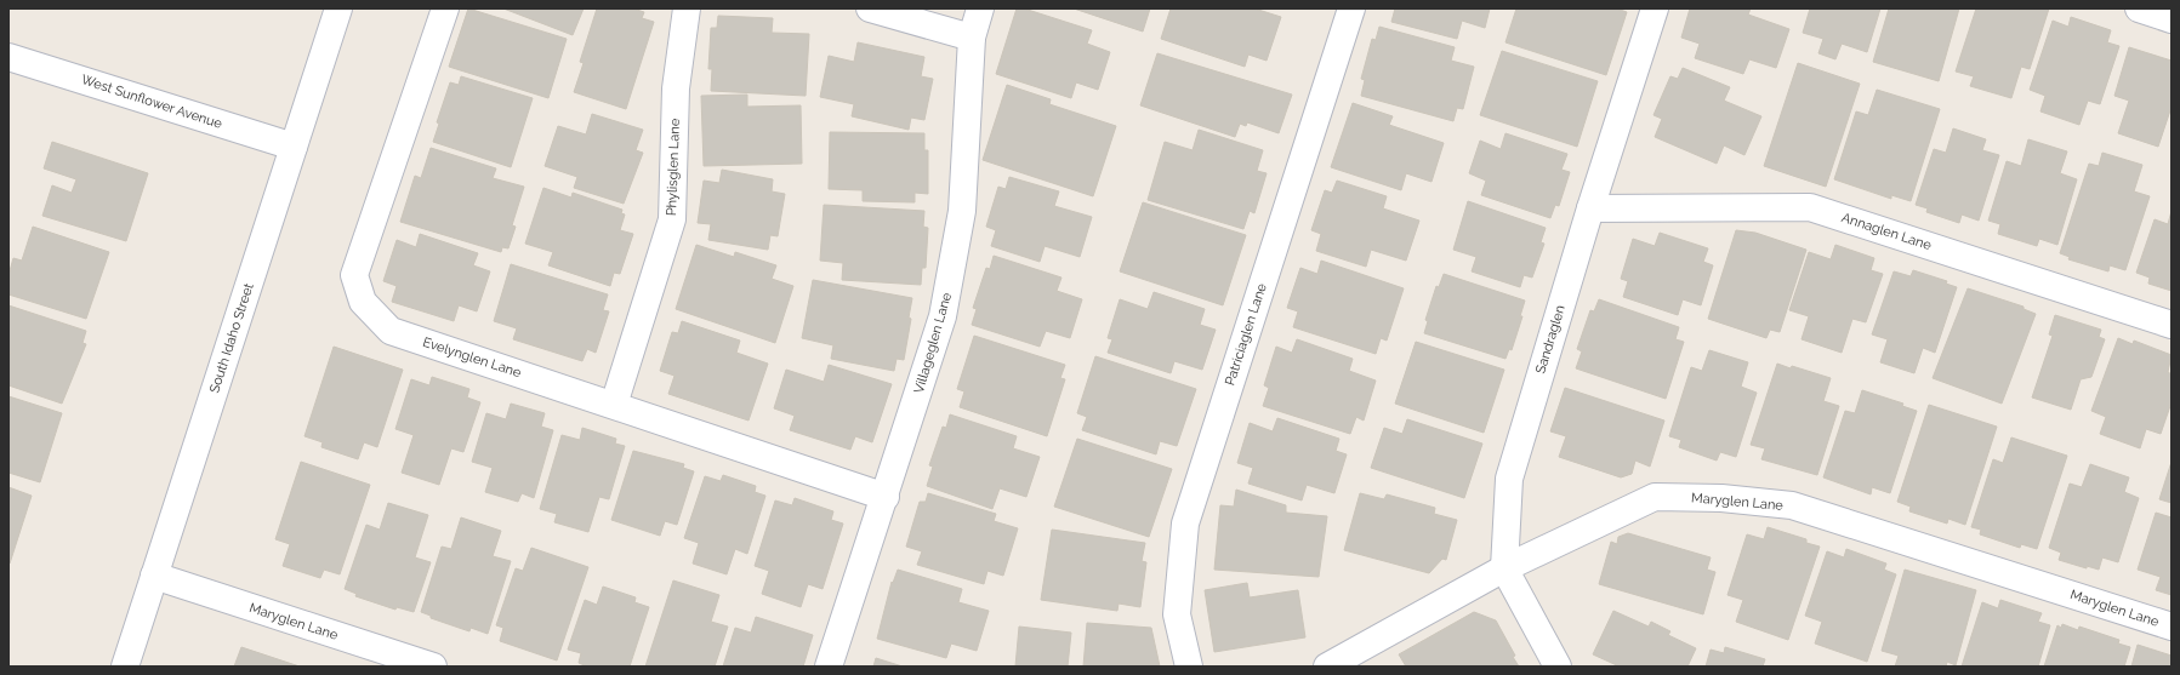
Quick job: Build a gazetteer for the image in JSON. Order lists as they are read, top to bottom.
{
  "streets": {
    "street": [
      "West Sunflower Avenue",
      "Phylisglen Lane",
      "Annaglen Lane",
      "Patriciaglen Lane",
      "South Idaho Street",
      "Sandraglen",
      "Villageglen Lane",
      "Evelynglen Lane",
      "Maryglen Lane"
    ]
  },
  "crossings": [
    ["West Sunflower Avenue", "South Idaho Street"],
    ["Phylisglen Lane", "Evelynglen Lane"],
    ["Annaglen Lane", "Sandraglen"],
    ["South Idaho Street", "Maryglen Lane"],
    ["Sandraglen", "Maryglen Lane"],
    ["Villageglen Lane", "Evelynglen Lane"]
  ]
}
